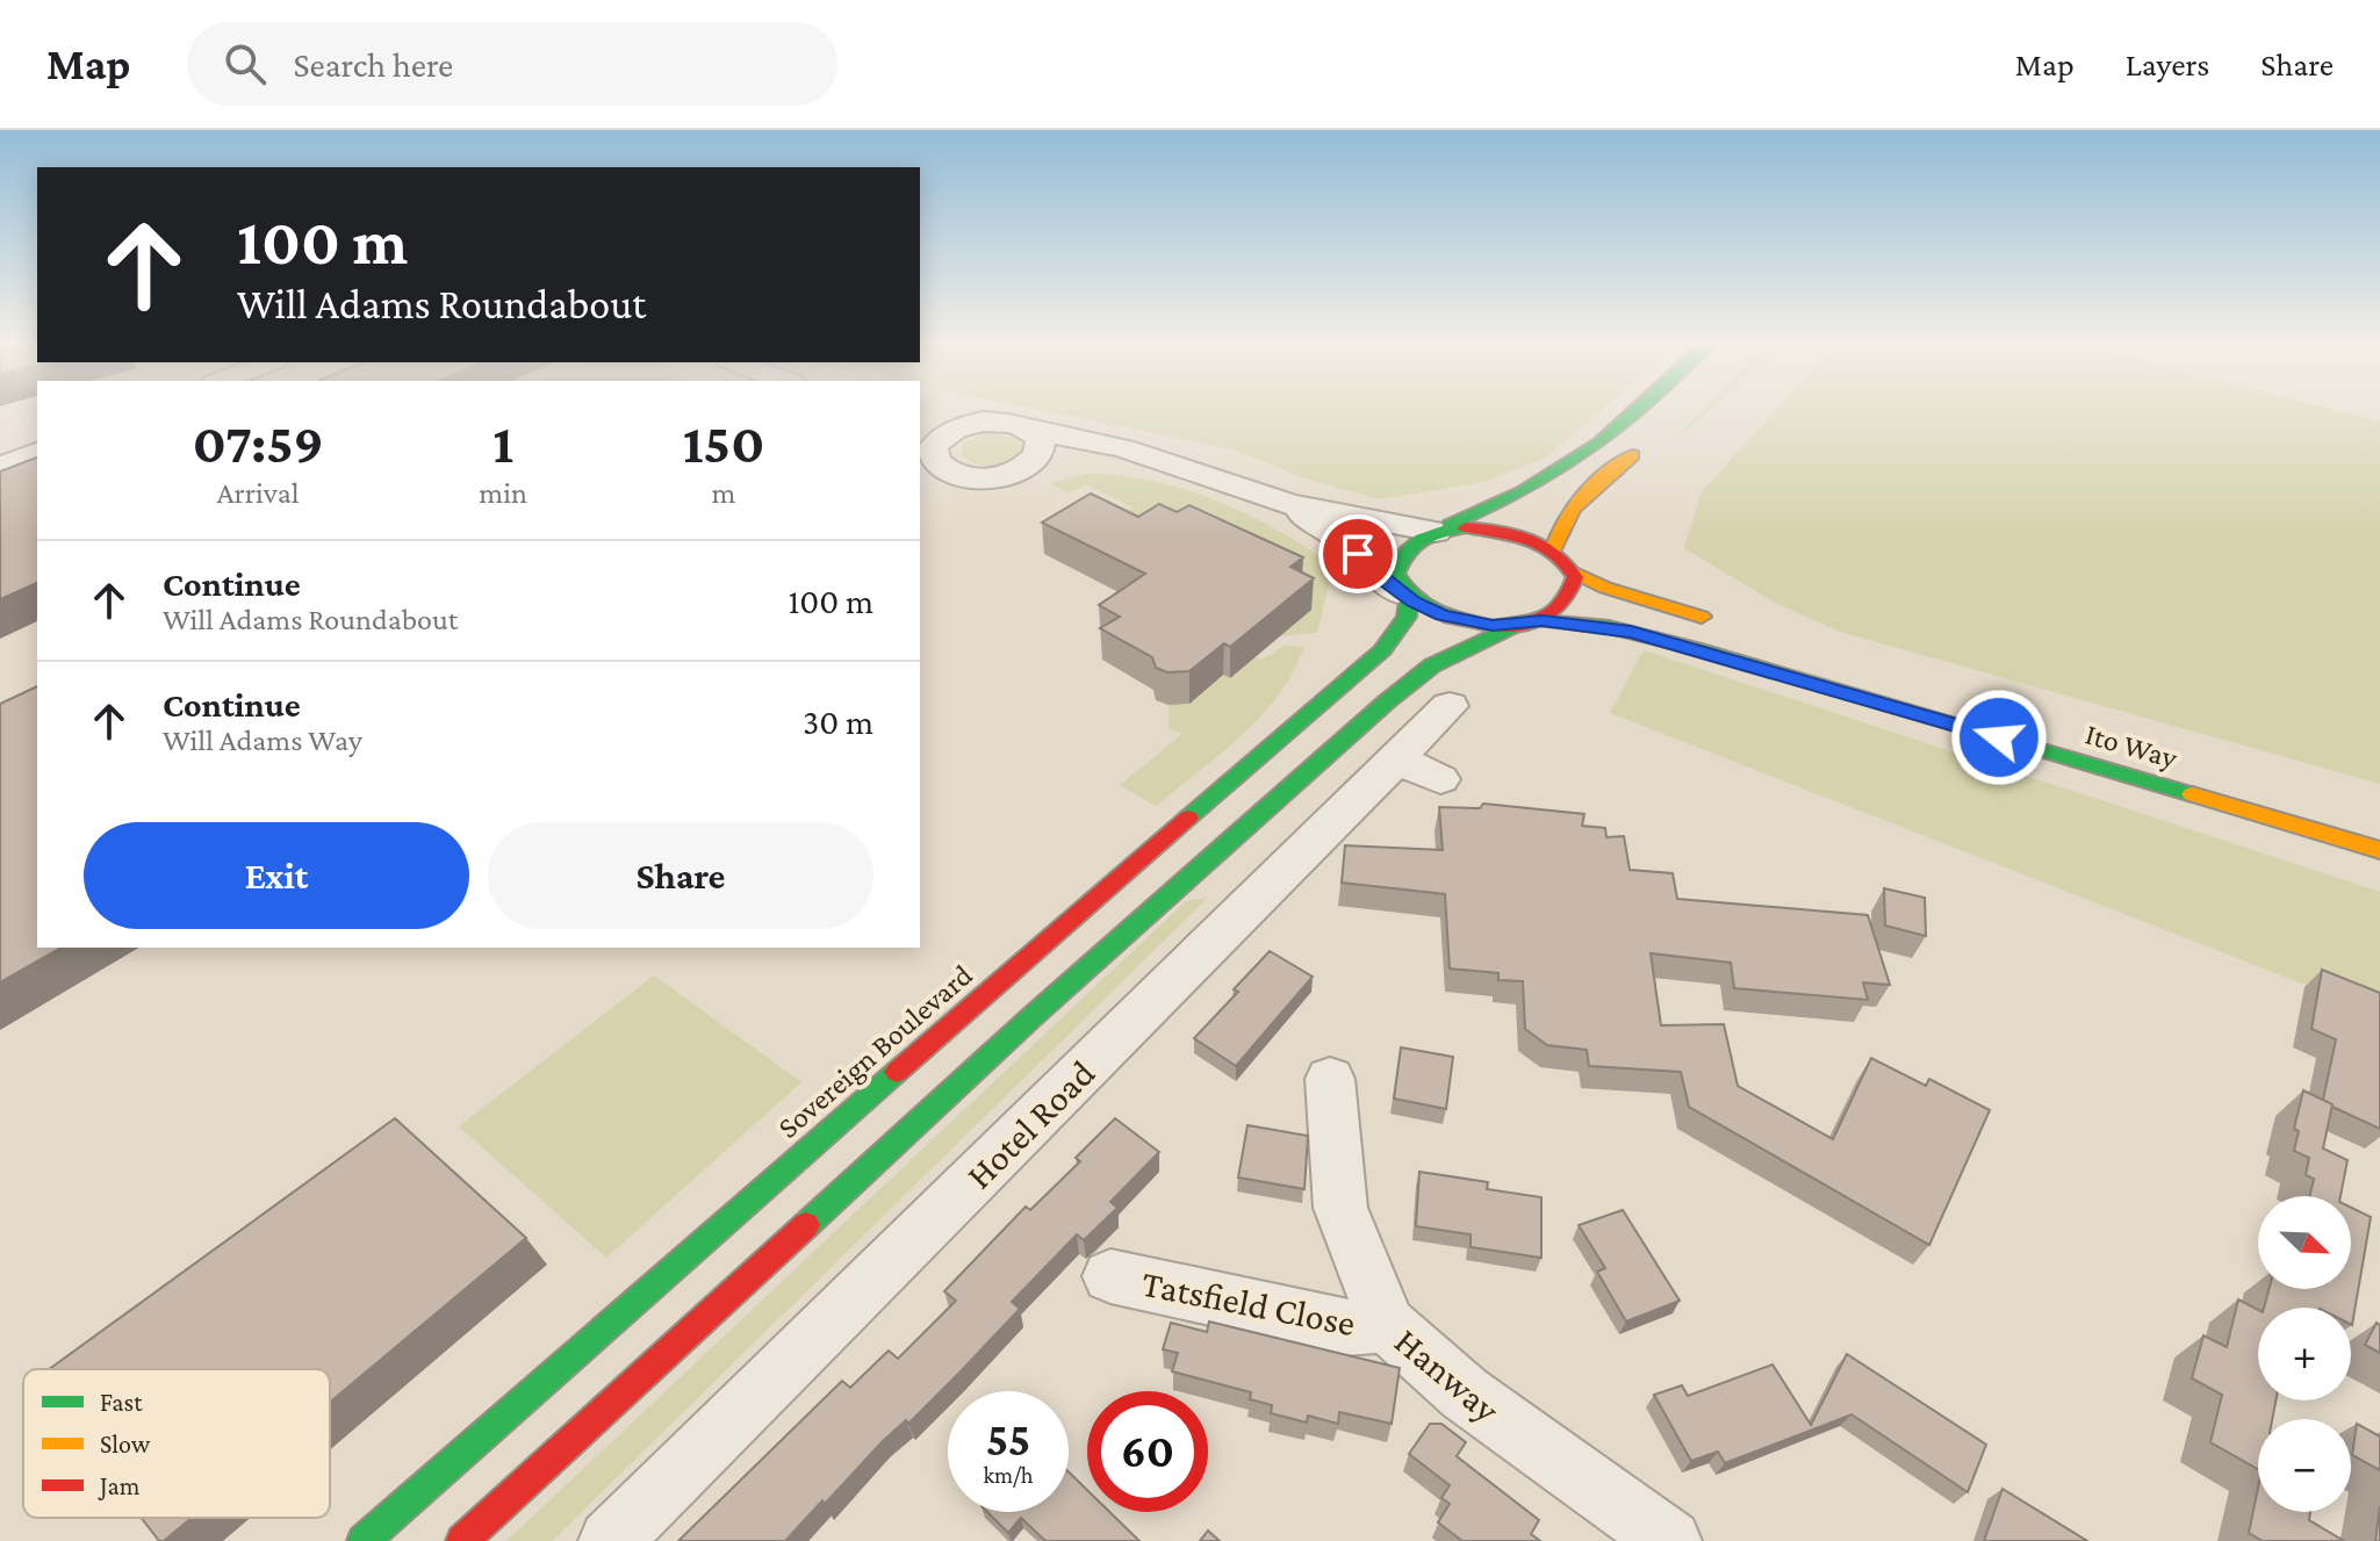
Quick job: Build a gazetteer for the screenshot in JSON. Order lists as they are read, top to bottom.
{
  "streets": {
    "main road": ["Ito Way", "Sovereign Boulevard"],
    "street": ["Hotel Road", "Tatsfield Close", "Hanway"]
  },
  "crossings": [
    ["Tatsfield Close", "Hanway"]
  ],
  "legend": ["Fast", "Slow", "Jam"],
  "north": "bottom right",
  "page": {
    "header": "Map",
    "search": "Search here",
    "nav": ["Map", "Layers", "Share"],
    "turn": ["100 m", "Will Adams Roundabout"],
    "eta": [
      "07:59",
      "Arrival",
      "1",
      "min",
      "150",
      "m"
    ],
    "list": [
      {
        "name": "Continue",
        "note": "Will Adams Roundabout",
        "value": "100 m"
      },
      {
        "name": "Continue",
        "note": "Will Adams Way",
        "value": "30 m"
      }
    ],
    "buttons": ["Exit", "Share"],
    "map_buttons": ["+", "−"],
    "speed": "55 km/h",
    "limit": "60"
  }
}
